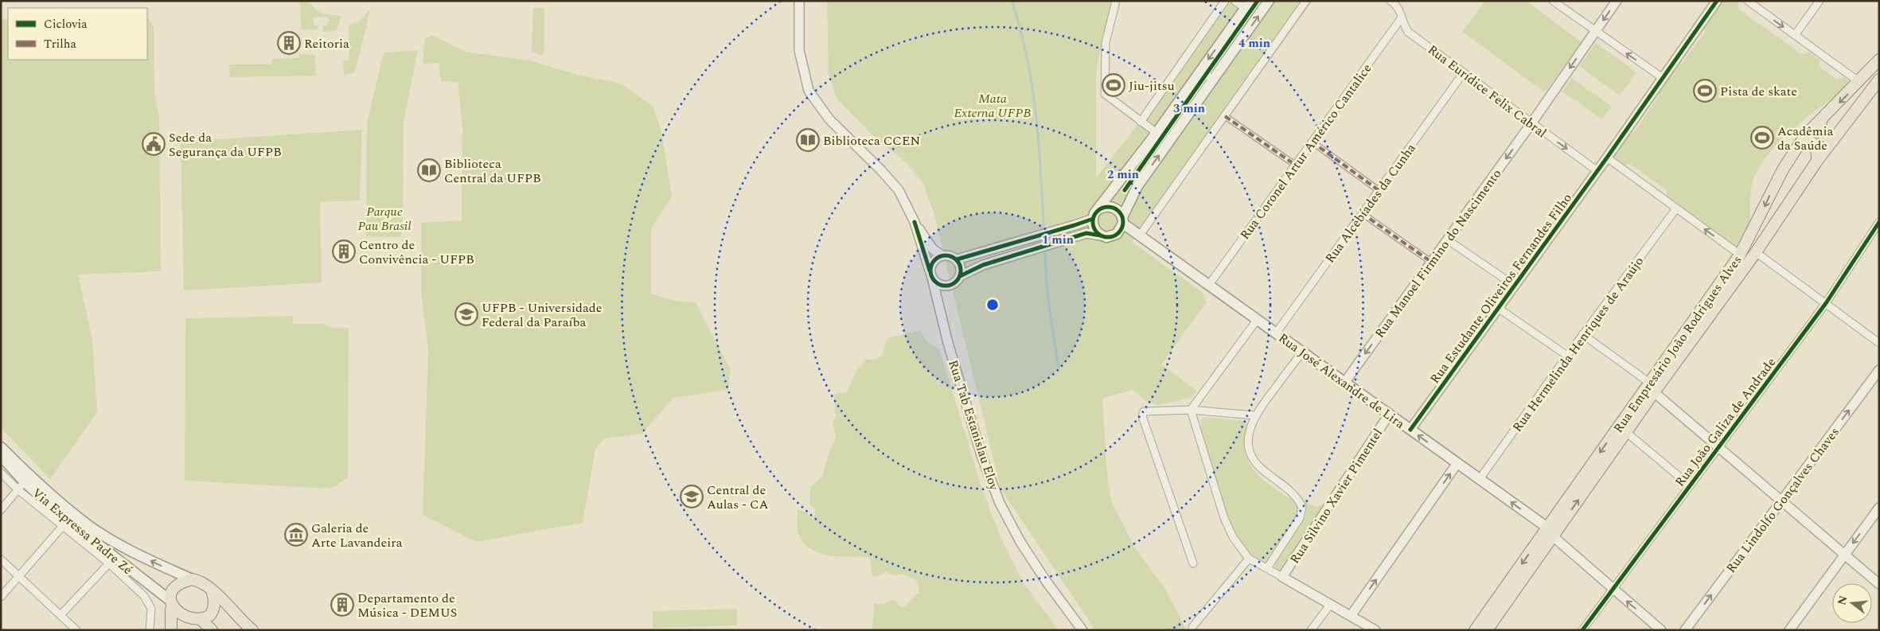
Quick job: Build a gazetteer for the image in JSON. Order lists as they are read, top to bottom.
{
  "streets": {
    "main road": ["Rua Empresário João Rodrigues Alves", "Rua José Alexandre de Lira", "Via Expressa Padre Zé"],
    "street": [
      "Rua Eurídice Felix Cabral",
      "Rua Coronel Artur Américo Cantalice",
      "Rua Alcebíades da Cunha",
      "Rua Manoel Firmino do Nascimento",
      "Rua Estudante Oliveiros Fernandes Filho",
      "Rua Hermelinda Henriques de Araújo",
      "Rua João Galiza de Andrade",
      "Rua Tab Estanislau Eloy",
      "Rua Silvino Xavier Pimentel",
      "Rua Lindolfo Gonçalves Chaves"
    ]
  },
  "crossings": [
    ["Rua Eurídice Felix Cabral", "Rua Coronel Artur Américo Cantalice"],
    ["Rua Eurídice Felix Cabral", "Rua Alcebíades da Cunha"],
    ["Rua Eurídice Felix Cabral", "Rua Manoel Firmino do Nascimento"],
    ["Rua Eurídice Felix Cabral", "Rua Estudante Oliveiros Fernandes Filho"],
    ["Rua Coronel Artur Américo Cantalice", "Rua José Alexandre de Lira"],
    ["Rua Alcebíades da Cunha", "Rua José Alexandre de Lira"],
    ["Rua Manoel Firmino do Nascimento", "Rua José Alexandre de Lira"],
    ["Rua Estudante Oliveiros Fernandes Filho", "Rua José Alexandre de Lira"],
    ["Rua Hermelinda Henriques de Araújo", "Rua José Alexandre de Lira"],
    ["Rua Empresário João Rodrigues Alves", "Rua José Alexandre de Lira"],
    ["Rua José Alexandre de Lira", "Rua Silvino Xavier Pimentel"]
  ],
  "one_way": ["Rua Manoel Firmino do Nascimento", "Rua Lindolfo Gonçalves Chaves"],
  "parks": ["Mata Externa UFPB", "Parque Pau Brasil"],
  "places": {
    "building": ["Reitoria", "Centro de Convivência - UFPB", "Departamento de Música - DEMUS"],
    "sports": ["Jiu-jitsu", "Pista de skate", "Acadêmia da Saúde"],
    "library": ["Biblioteca CCEN", "Biblioteca Central da UFPB"],
    "public building": ["Sede da Segurança da UFPB"],
    "school or university": ["UFPB - Universidade Federal da Paraíba", "Central de Aulas - CA"],
    "museum": ["Galeria de Arte Lavandeira"]
  },
  "legend": ["Ciclovia", "Trilha"],
  "north": "left",
  "rings": [
    "4 min",
    "3 min",
    "2 min",
    "1 min"
  ]
}
